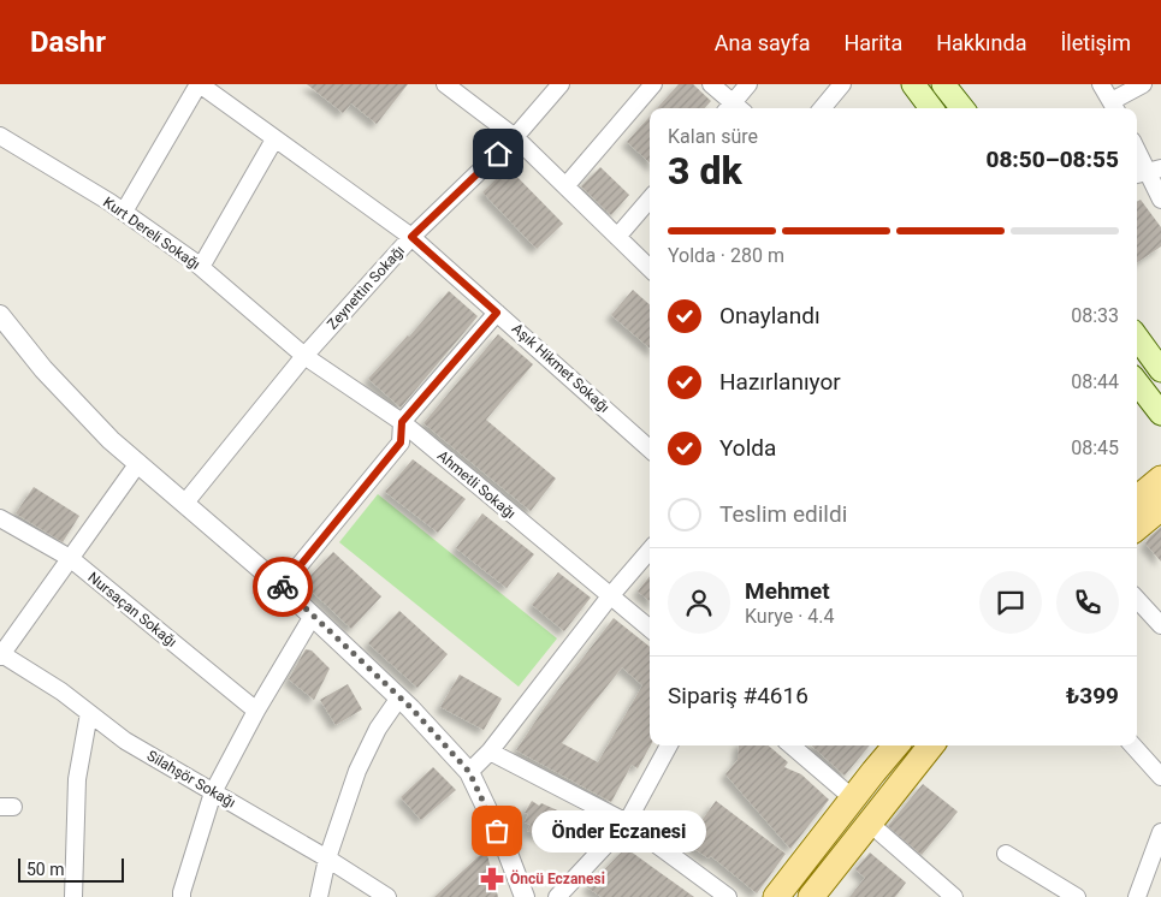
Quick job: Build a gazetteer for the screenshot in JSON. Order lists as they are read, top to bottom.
{
  "streets": {
    "street": [
      "Kurt Dereli Sokağı",
      "Zeynettin Sokağı",
      "Aşık Hikmet Sokağı",
      "Ahmetli Sokağı",
      "Nursaçan Sokağı",
      "Silahşör Sokağı"
    ]
  },
  "crossings": [
    ["Kurt Dereli Sokağı", "Zeynettin Sokağı"],
    ["Kurt Dereli Sokağı", "Ahmetli Sokağı"],
    ["Zeynettin Sokağı", "Aşık Hikmet Sokağı"],
    ["Zeynettin Sokağı", "Ahmetli Sokağı"]
  ],
  "places": {
    "other": ["Önder Eczanesi"],
    "pharmacy": ["Öncü Eczanesi"]
  },
  "scale_bar": "50 m",
  "page": {
    "header": "Dashr",
    "nav": [
      "Ana sayfa",
      "Harita",
      "Hakkında",
      "İletişim"
    ],
    "heading": ["3 dk", "Kalan süre", "08:50–08:55"],
    "panel": [
      "Mehmet",
      "Kurye · 4.4",
      "Sipariş #4616",
      "₺399"
    ],
    "bar": "Yolda · 280 m",
    "list": [
      ["Onaylandı", "08:33"],
      ["Hazırlanıyor", "08:44"],
      ["Yolda", "08:45"],
      "Teslim edildi"
    ],
    "bubble": "Önder Eczanesi",
    "scale": "50 m"
  }
}
